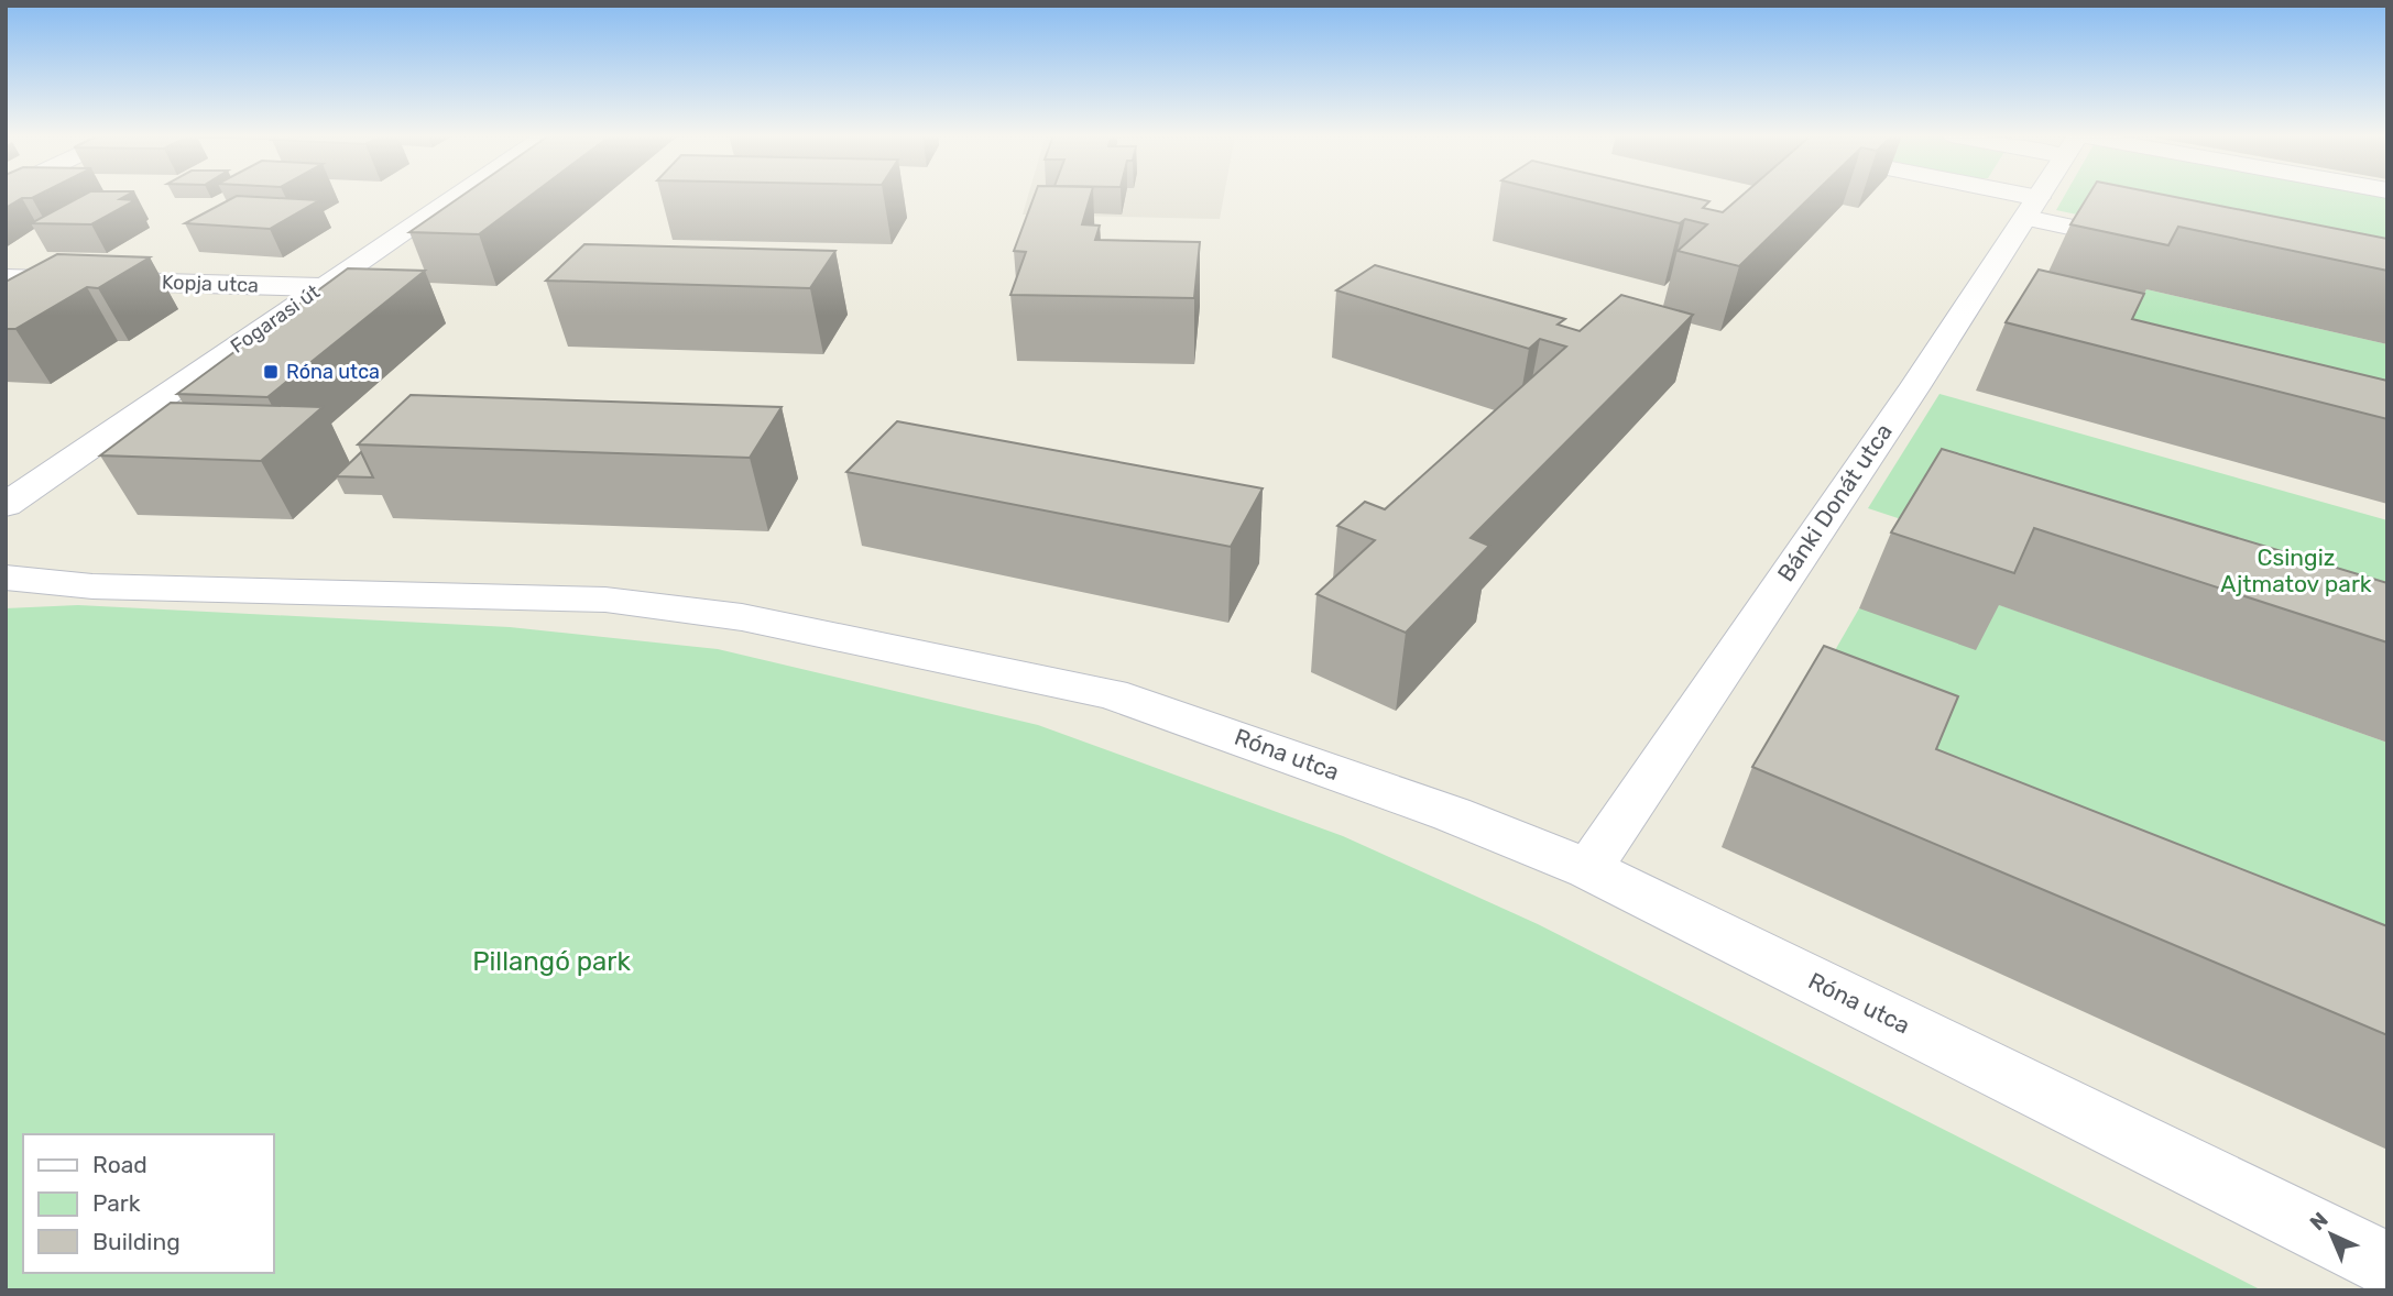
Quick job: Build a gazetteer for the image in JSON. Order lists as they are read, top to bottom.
{
  "streets": {
    "street": [
      "Kopja utca",
      "Fogarasi út",
      "Bánki Donát utca",
      "Róna utca"
    ]
  },
  "crossings": [
    ["Kopja utca", "Fogarasi út"],
    ["Bánki Donát utca", "Róna utca"]
  ],
  "parks": ["Csingiz Ajtmatov park", "Pillangó park"],
  "places": {
    "transit": ["Róna utca"]
  },
  "legend": ["Road", "Park", "Building"],
  "north": "top left"
}
